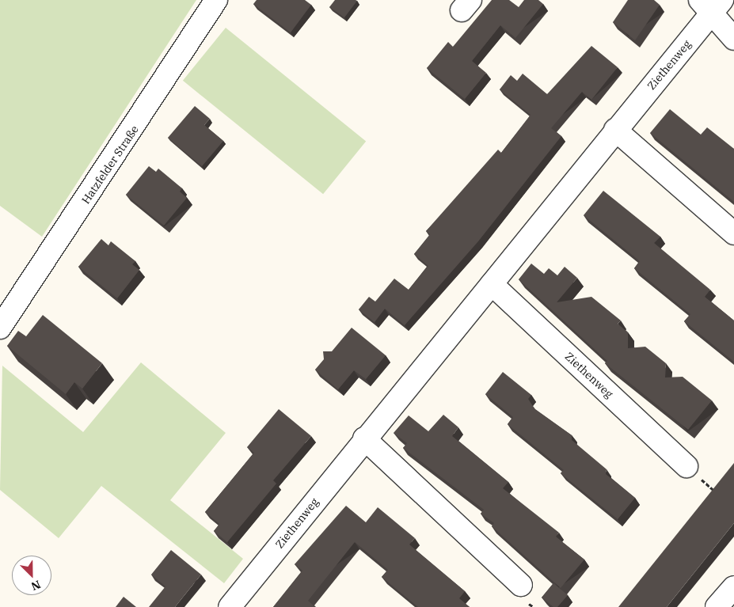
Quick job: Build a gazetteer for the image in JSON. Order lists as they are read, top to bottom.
{
  "streets": {
    "street": ["Ziethenweg", "Hatzfelder Straße"]
  },
  "north": "bottom right"
}
